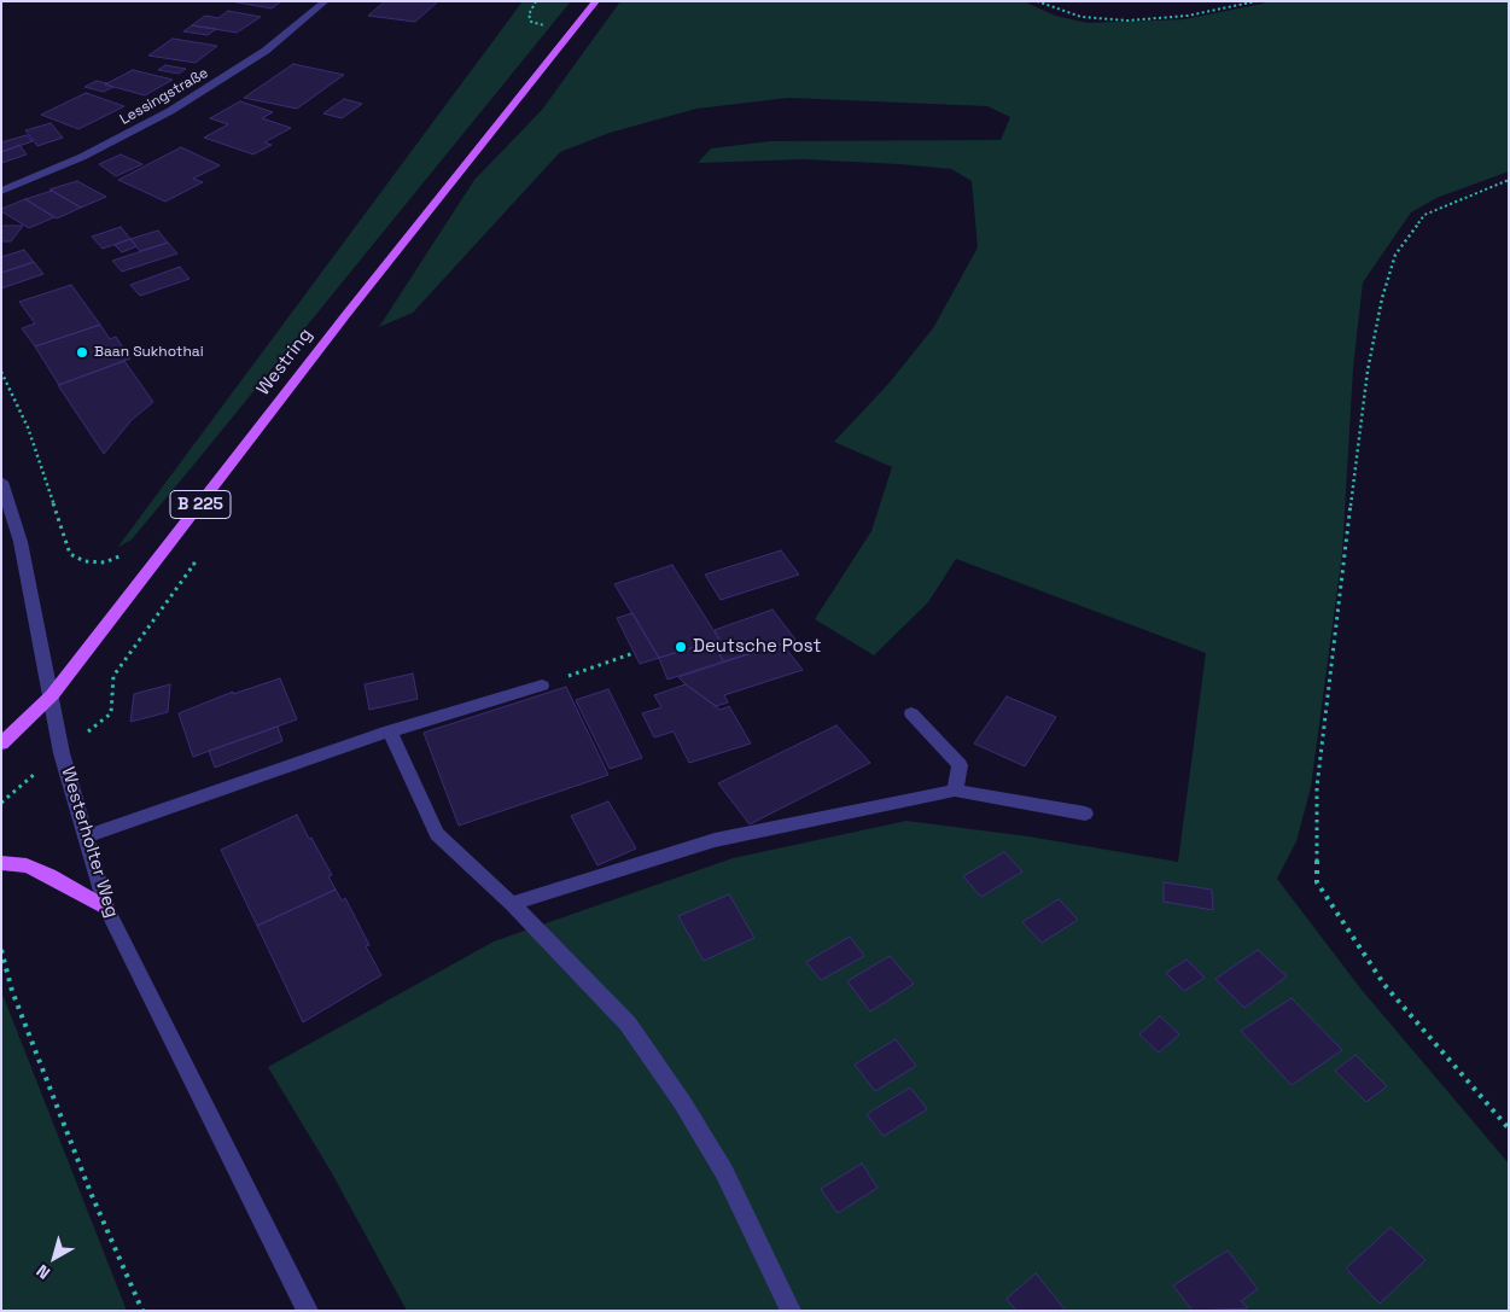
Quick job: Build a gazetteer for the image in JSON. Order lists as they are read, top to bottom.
{
  "streets": {
    "main road": ["Westring", "B 225"],
    "street": ["Lessingstraße", "Westerholter Weg"]
  },
  "crossings": [
    ["Westring", "Westerholter Weg"]
  ],
  "places": ["Baan Sukhothai", "Deutsche Post"],
  "north": "bottom left"
}
